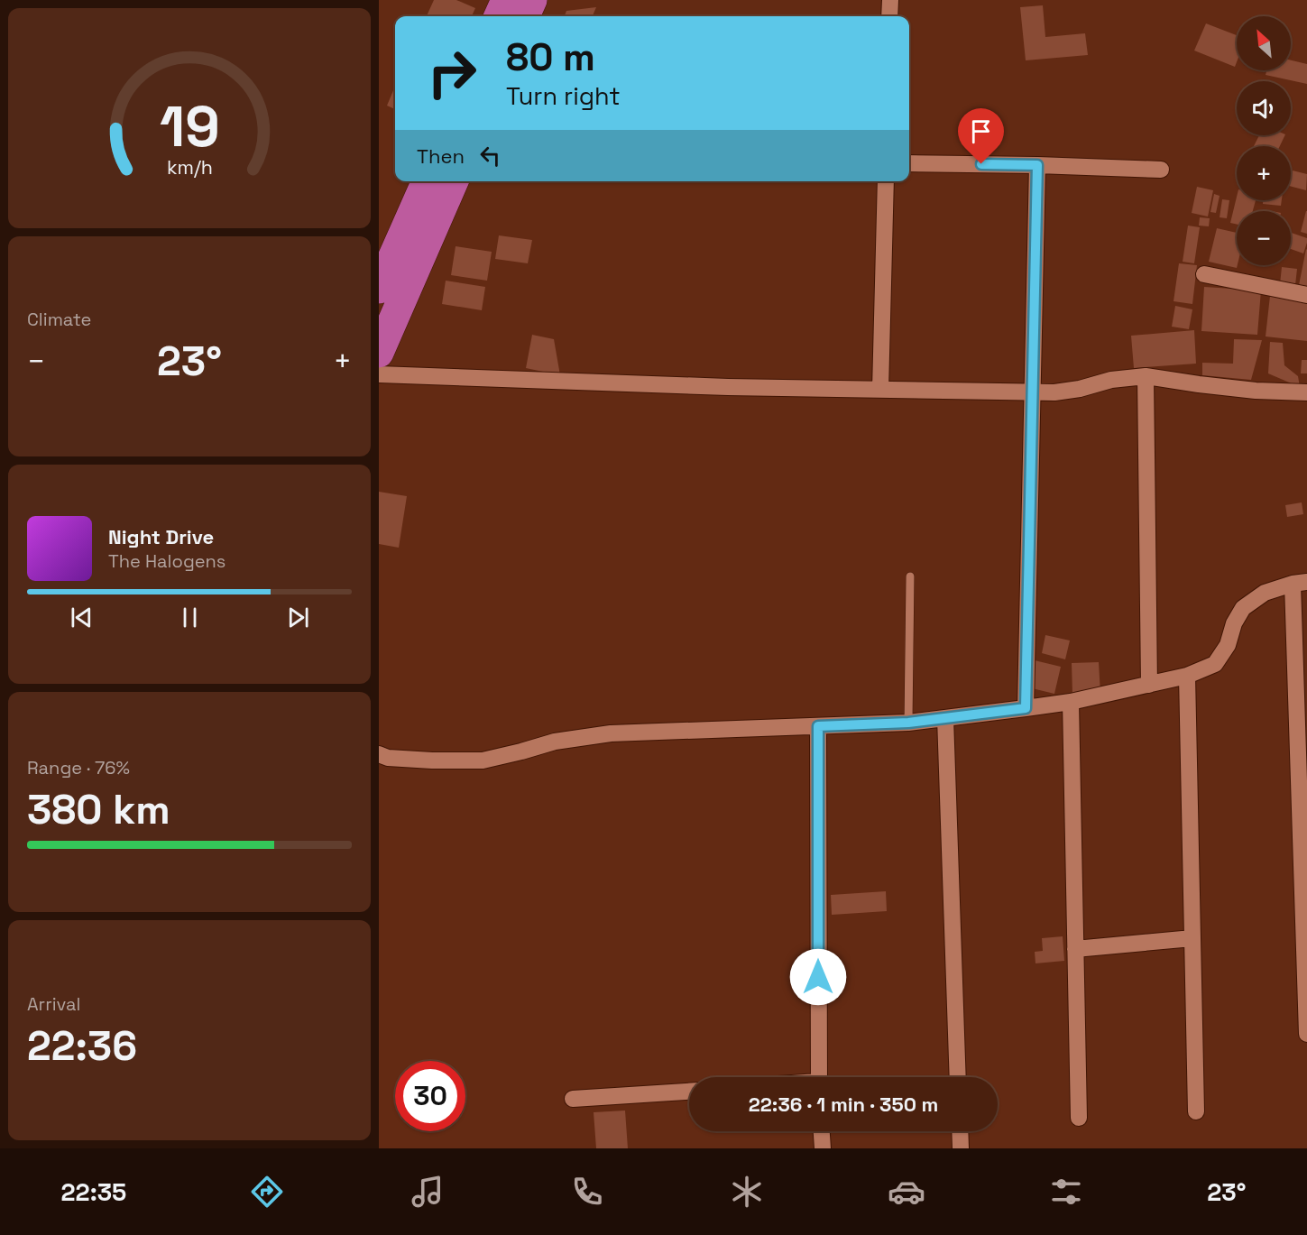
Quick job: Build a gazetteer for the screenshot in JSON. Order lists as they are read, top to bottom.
{
  "north": "top left",
  "page": {
    "map_buttons": ["+", "−"],
    "turn": ["80 m", "Turn right"],
    "then": "Then",
    "tile": [
      "Climate",
      ["Range · 76%", "380 km"],
      ["Arrival", "22:36"]
    ],
    "heat": ["−", "23°", "+"],
    "song": ["Night Drive", "The Halogens"],
    "limit": "30",
    "trip": "22:36 · 1 min · 350 m",
    "tabs": ["22:35", "23°"],
    "gauge": ["19", "km/h"]
  }
}
